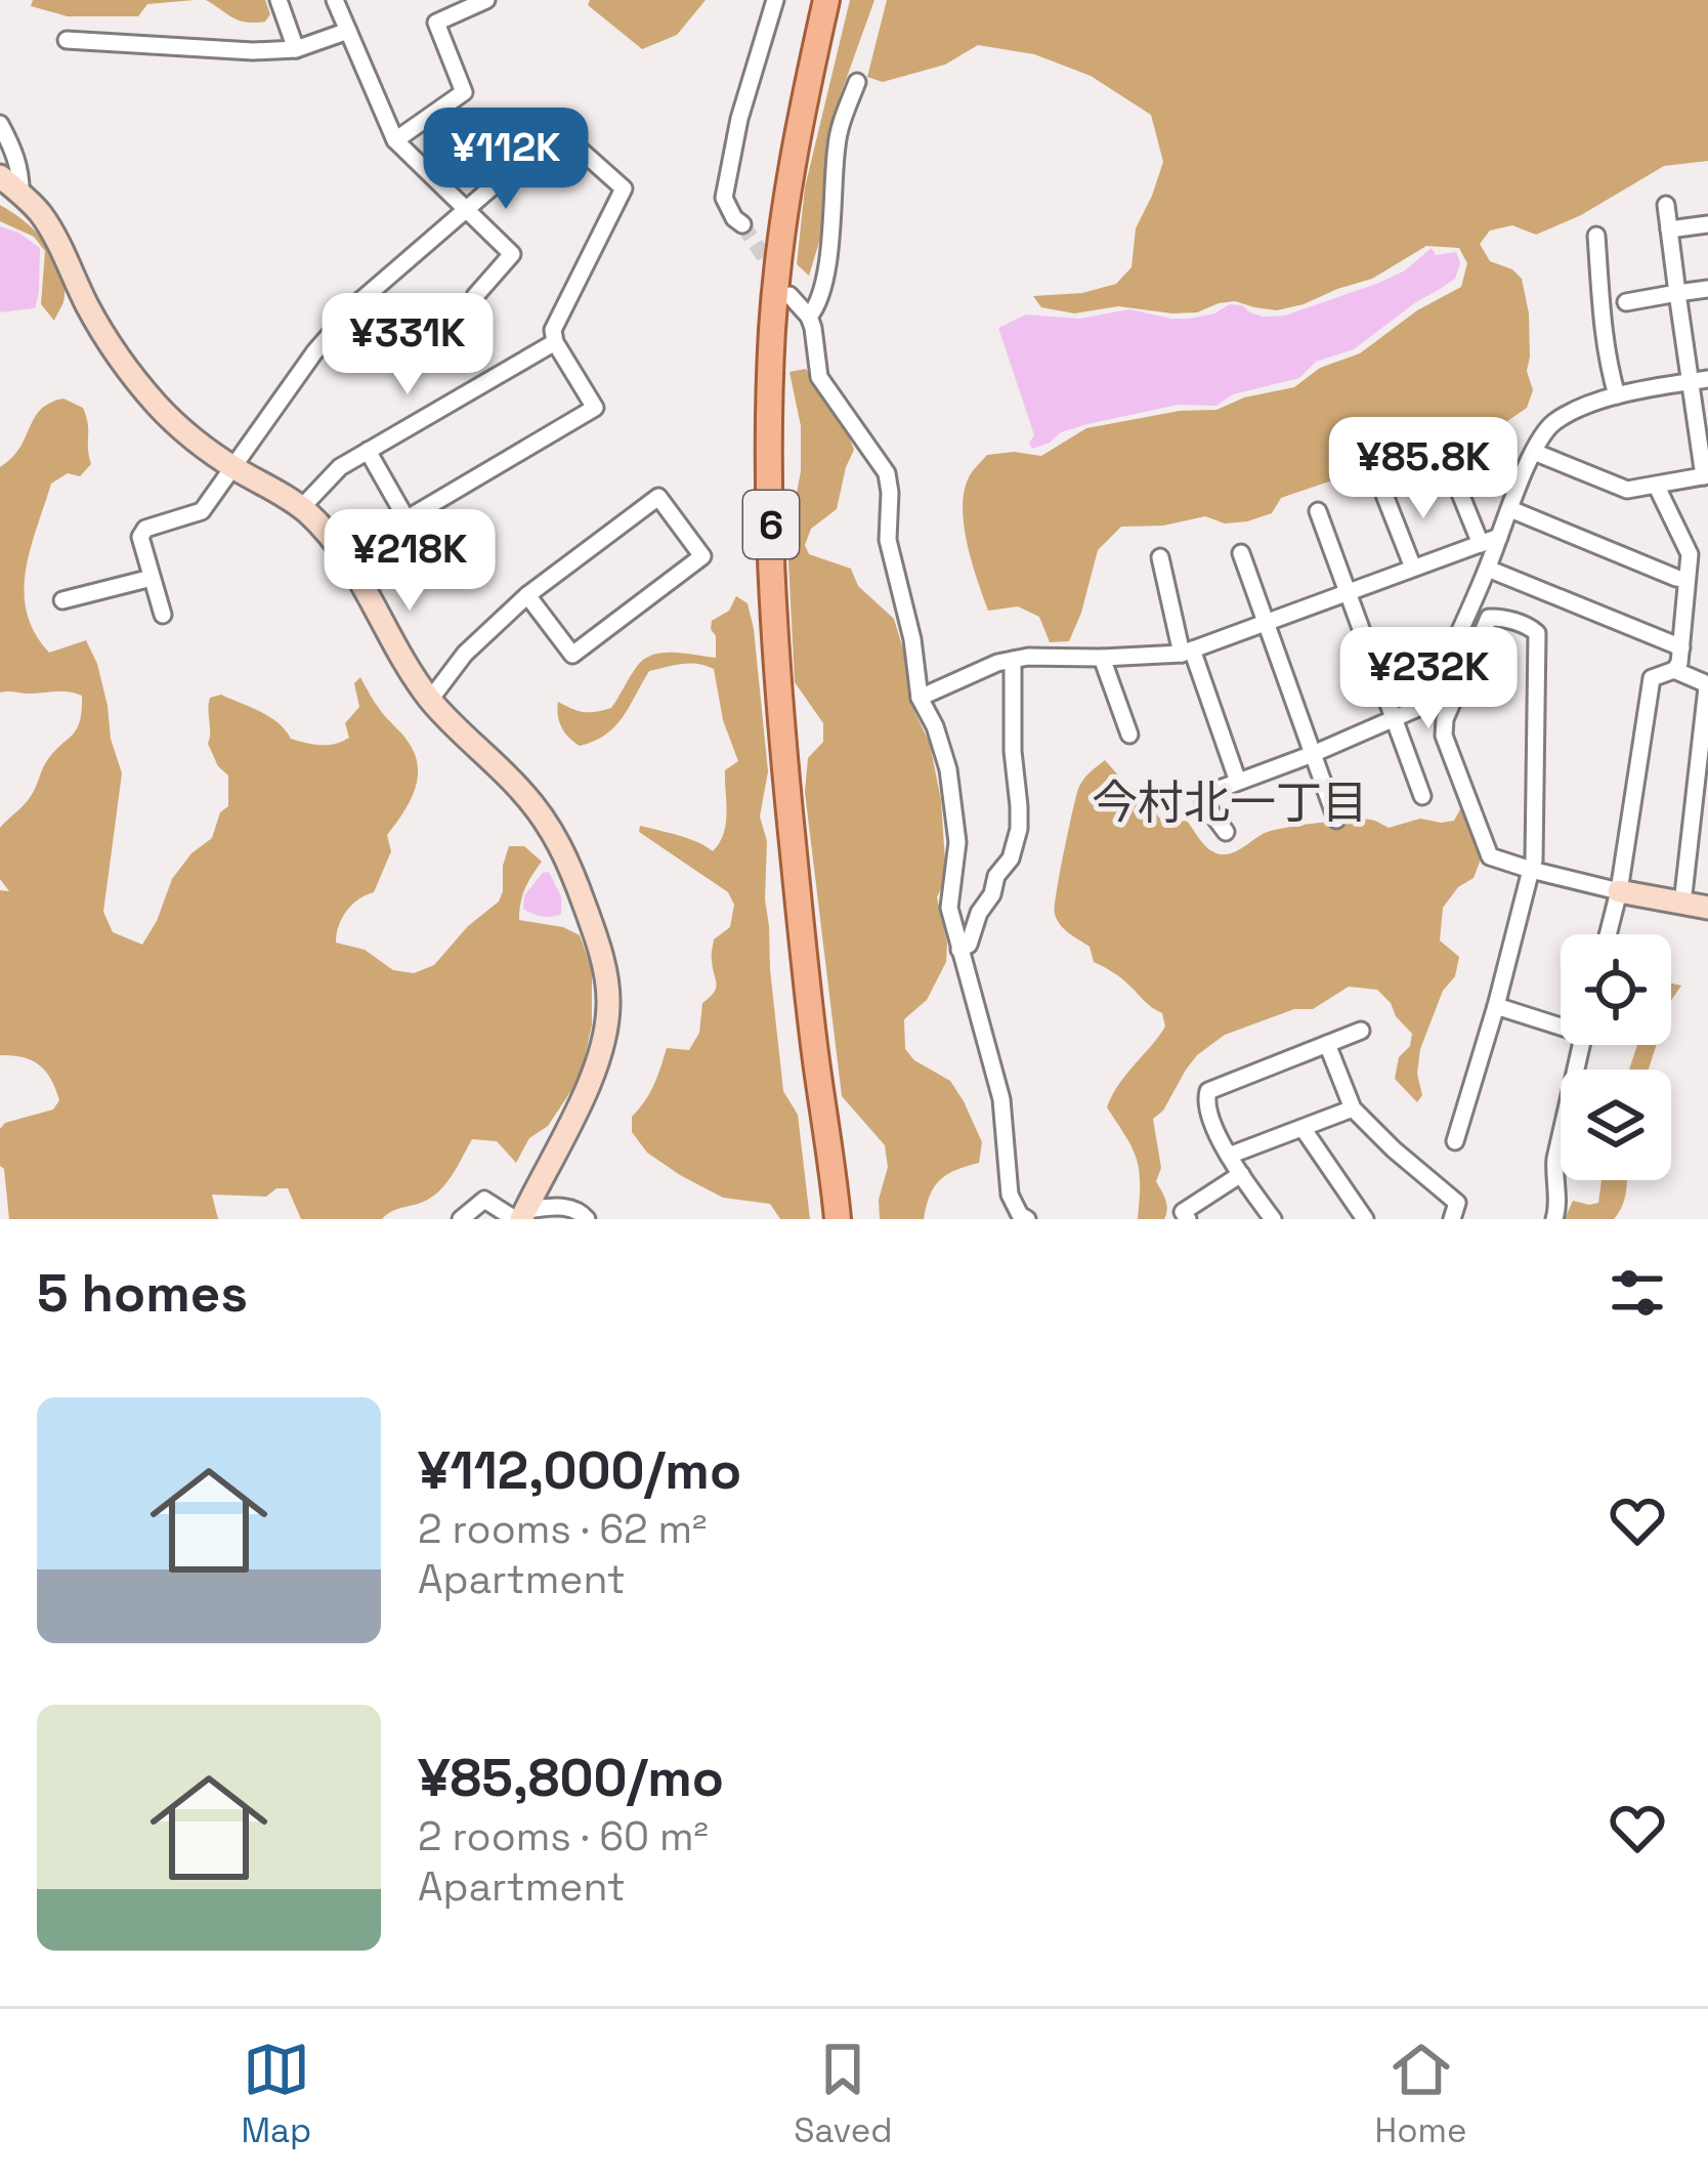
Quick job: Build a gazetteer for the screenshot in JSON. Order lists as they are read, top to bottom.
{
  "streets": {
    "main road": ["6"]
  },
  "districts": ["今村北一丁目"],
  "page": {
    "price": [
      "¥112K",
      "¥331K",
      "¥85.8K",
      "¥218K",
      "¥232K"
    ],
    "heading": "5 homes",
    "list": [
      {
        "name": "¥112,000/mo",
        "note": "2 rooms · 62 m² · Apartment"
      },
      {
        "name": "¥85,800/mo",
        "note": "2 rooms · 60 m² · Apartment"
      }
    ],
    "tabs": ["Map", "Saved", "Home"]
  }
}
